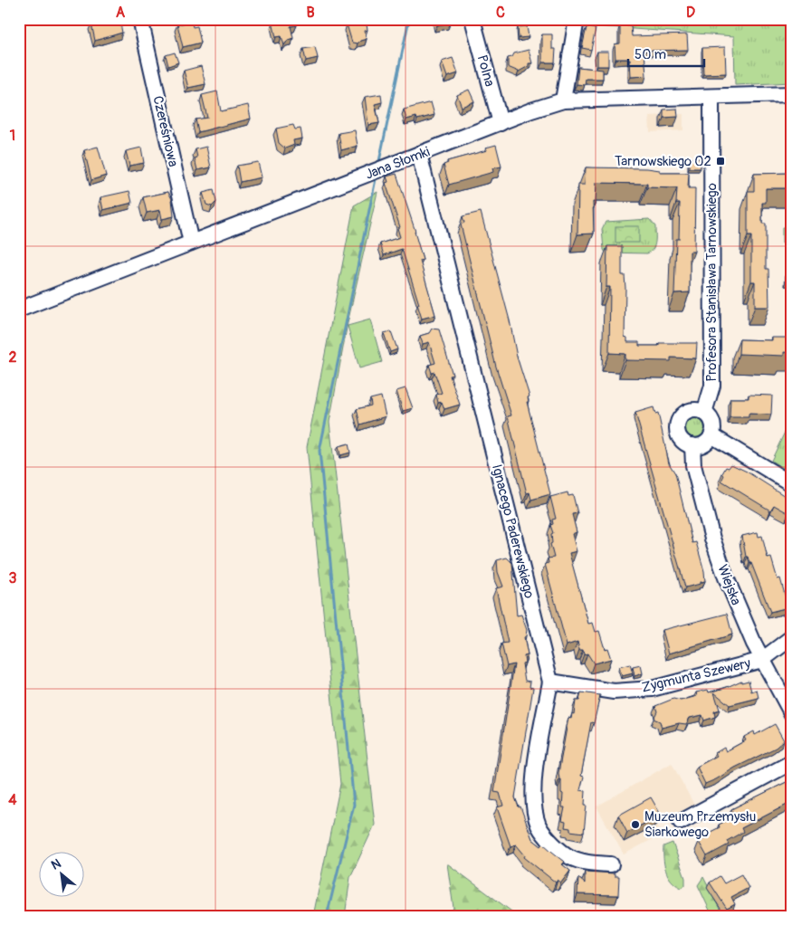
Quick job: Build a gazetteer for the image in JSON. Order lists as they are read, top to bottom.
{
  "streets": {
    "street": [
      "Polna",
      "Czereśniowa",
      "Jana Słomki",
      "Profesora Stanisława Tarnowskiego",
      "Ignacego Paderewskiego",
      "Wiejska",
      "Zygmunta Szewery"
    ]
  },
  "crossings": [
    ["Polna", "Jana Słomki"],
    ["Czereśniowa", "Jana Słomki"],
    ["Jana Słomki", "Profesora Stanisława Tarnowskiego"],
    ["Jana Słomki", "Ignacego Paderewskiego"],
    ["Profesora Stanisława Tarnowskiego", "Wiejska"],
    ["Ignacego Paderewskiego", "Zygmunta Szewery"],
    ["Wiejska", "Zygmunta Szewery"]
  ],
  "places": {
    "transit": ["Tarnowskiego 02"],
    "other": ["Muzeum Przemysłu Siarkowego"]
  },
  "scale_bar": "50 m",
  "north": "top left",
  "grid": {
    "columns": [
      "A",
      "B",
      "C",
      "D"
    ],
    "rows": [
      "1",
      "2",
      "3",
      "4"
    ]
  }
}
